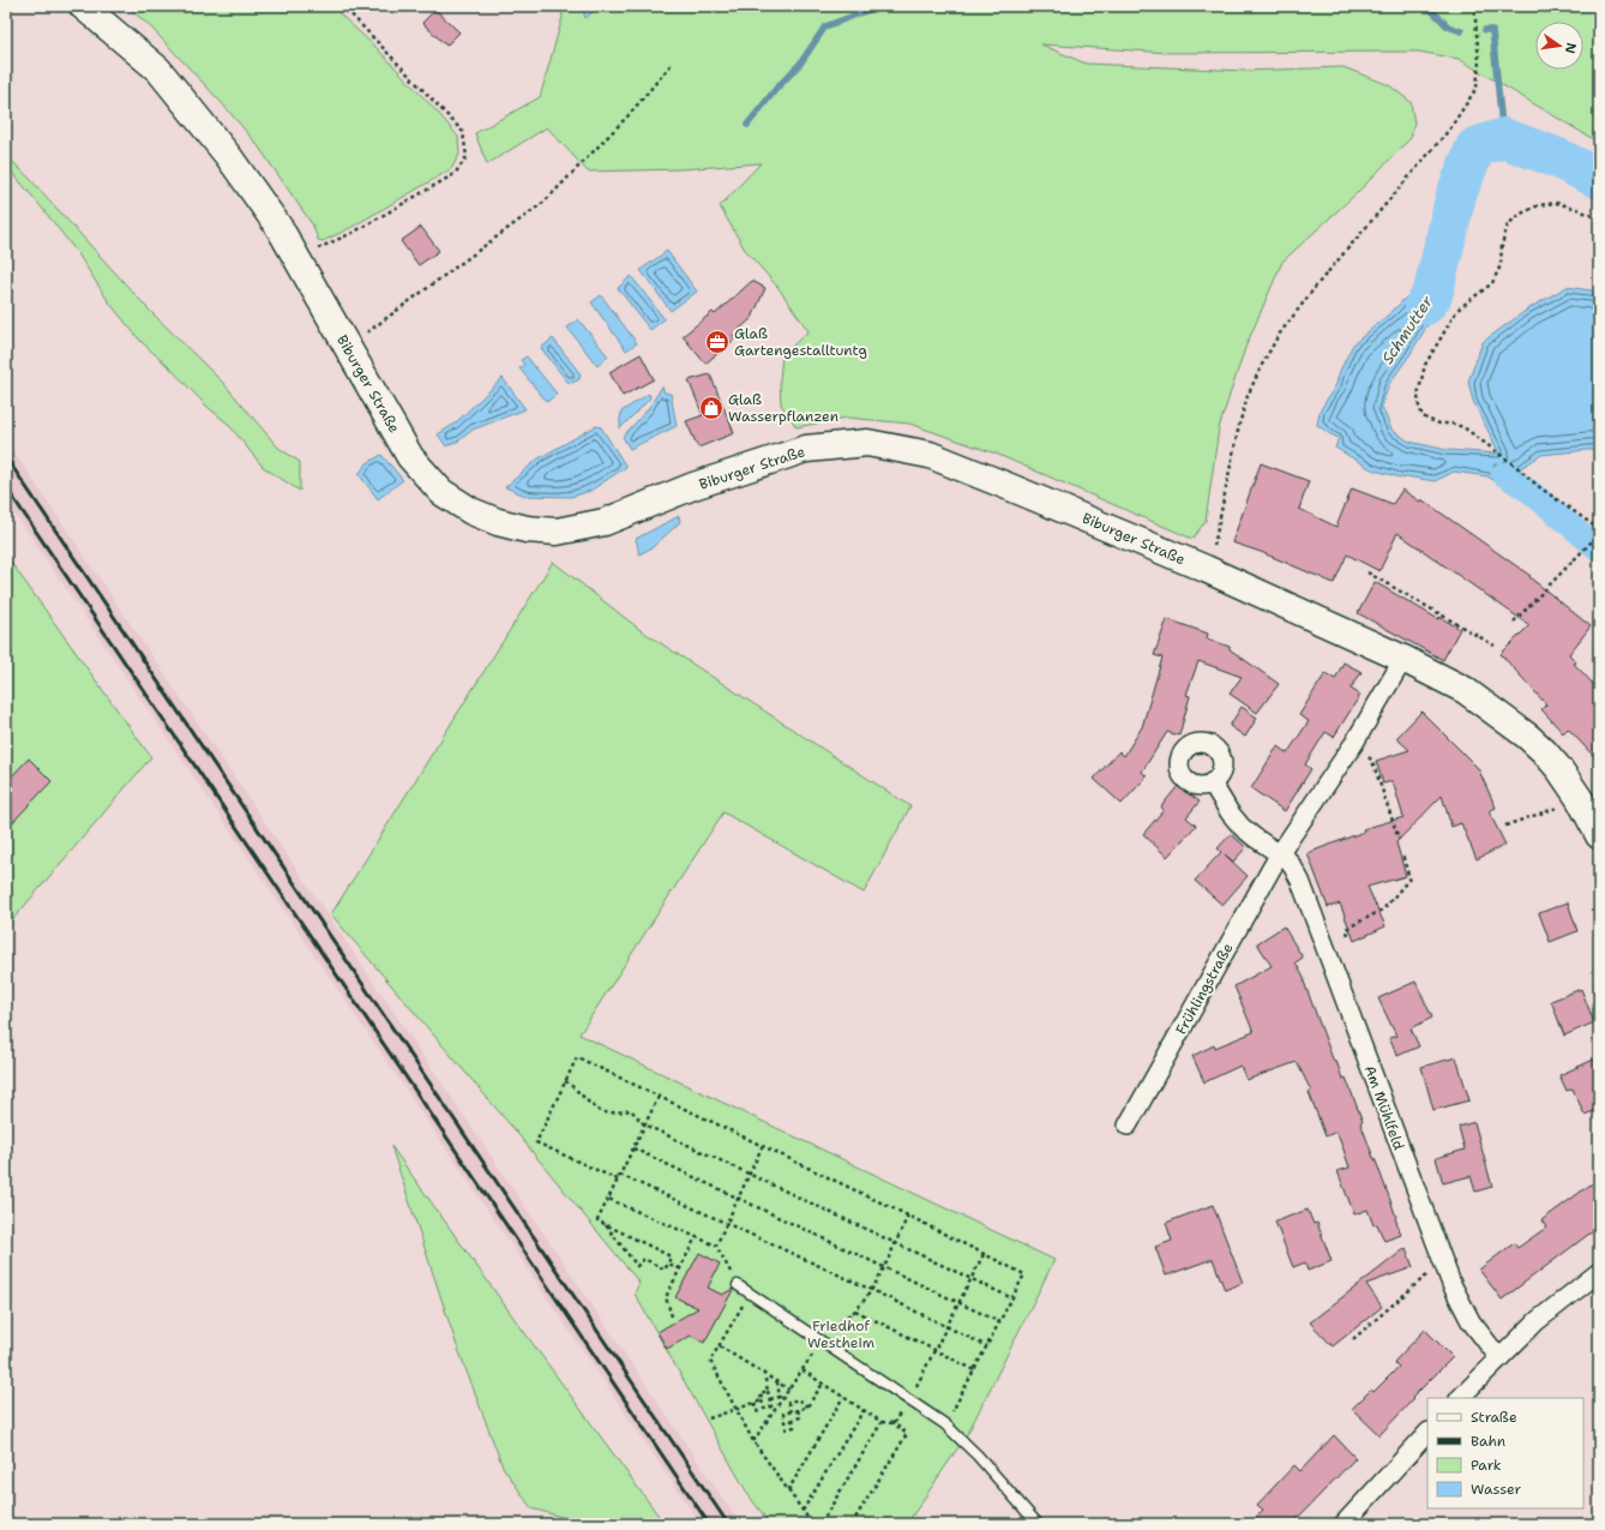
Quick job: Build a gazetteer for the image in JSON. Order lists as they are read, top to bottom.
{
  "streets": {
    "street": ["Biburger Straße", "Frühlingstraße", "Am Mühlfeld"]
  },
  "crossings": [
    ["Biburger Straße", "Frühlingstraße"],
    ["Frühlingstraße", "Am Mühlfeld"]
  ],
  "water": ["Schmutter"],
  "parks": ["Friedhof Westheim"],
  "places": {
    "office": ["Glaß Gartengestalltuntg"],
    "shop": ["Glaß Wasserpflanzen"]
  },
  "legend": [
    "Straße",
    "Bahn",
    "Park",
    "Wasser"
  ],
  "north": "right"
}
